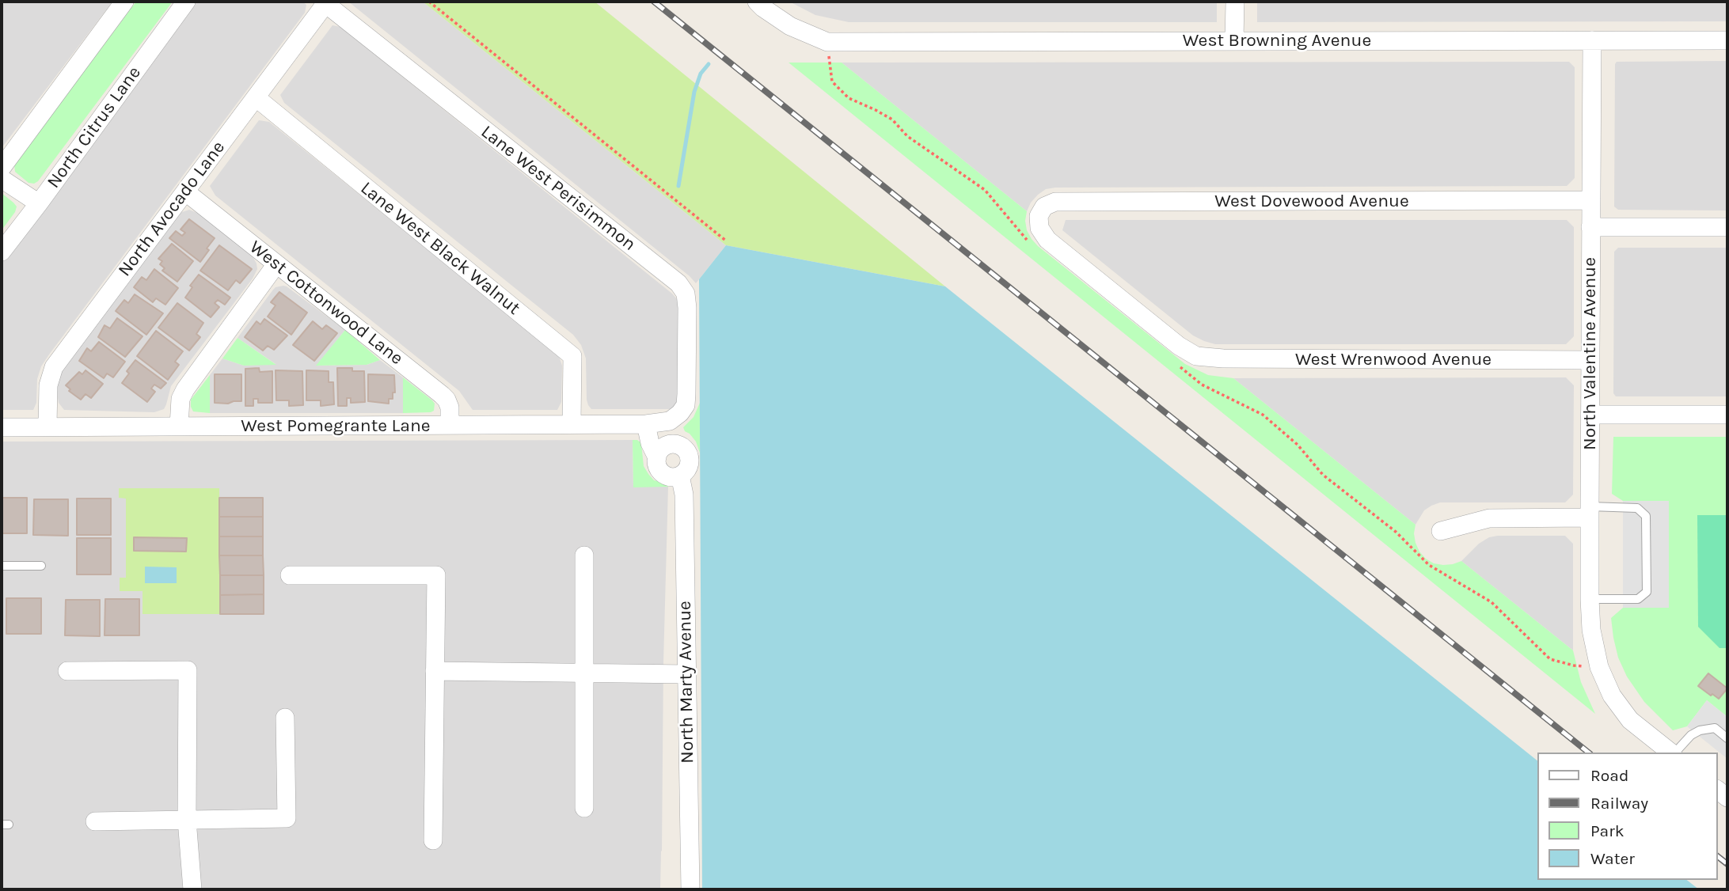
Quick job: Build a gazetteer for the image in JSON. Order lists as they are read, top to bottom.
{
  "streets": {
    "street": [
      "West Browning Avenue",
      "North Citrus Lane",
      "Lane West Perisimmon",
      "West Dovewood Avenue",
      "North Avocado Lane",
      "Lane West Black Walnut",
      "West Cottonwood Lane",
      "North Valentine Avenue",
      "West Wrenwood Avenue",
      "West Pomegrante Lane",
      "North Marty Avenue"
    ]
  },
  "crossings": [
    ["West Browning Avenue", "North Valentine Avenue"],
    ["Lane West Perisimmon", "North Avocado Lane"],
    ["Lane West Perisimmon", "West Pomegrante Lane"],
    ["Lane West Perisimmon", "North Marty Avenue"],
    ["West Dovewood Avenue", "North Valentine Avenue"],
    ["West Dovewood Avenue", "West Wrenwood Avenue"],
    ["North Avocado Lane", "Lane West Black Walnut"],
    ["North Avocado Lane", "West Cottonwood Lane"],
    ["North Avocado Lane", "West Pomegrante Lane"],
    ["Lane West Black Walnut", "West Pomegrante Lane"],
    ["West Cottonwood Lane", "West Pomegrante Lane"],
    ["North Valentine Avenue", "West Wrenwood Avenue"],
    ["West Pomegrante Lane", "North Marty Avenue"]
  ],
  "legend": [
    "Road",
    "Railway",
    "Park",
    "Water"
  ]
}
